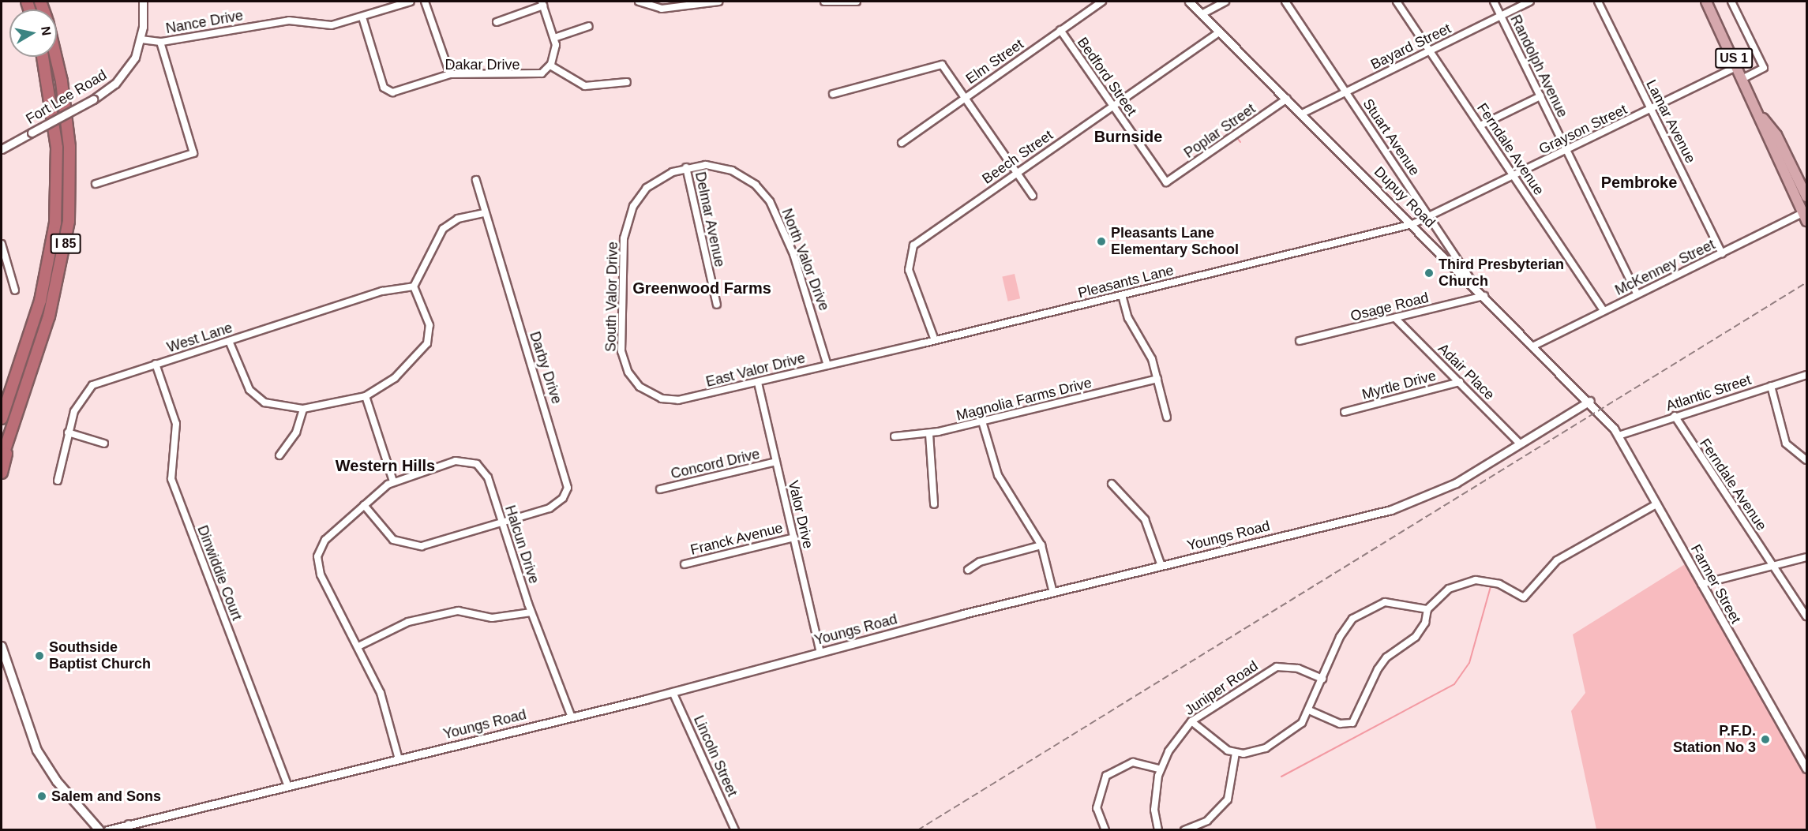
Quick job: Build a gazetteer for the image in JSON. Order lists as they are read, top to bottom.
{
  "streets": {
    "highway": ["I 85"],
    "main road": ["US 1"],
    "street": [
      "Nance Drive",
      "Bayard Street",
      "Elm Street",
      "Dakar Drive",
      "Randolph Avenue",
      "Bedford Street",
      "Fort Lee Road",
      "Lamar Avenue",
      "Grayson Street",
      "Poplar Street",
      "Stuart Avenue",
      "Ferndale Avenue",
      "Beech Street",
      "Dupuy Road",
      "Delmar Avenue",
      "North Valor Drive",
      "McKenney Street",
      "Pleasants Lane",
      "South Valor Drive",
      "Osage Road",
      "West Lane",
      "Darby Drive",
      "East Valor Drive",
      "Adair Place",
      "Myrtle Drive",
      "Atlantic Street",
      "Magnolia Farms Drive",
      "Concord Drive",
      "Valor Drive",
      "Youngs Road",
      "Franck Avenue",
      "Halcun Drive",
      "Dinwiddie Court",
      "Farmer Street",
      "Juniper Road",
      "Lincoln Street"
    ]
  },
  "crossings": [
    ["Nance Drive", "Dakar Drive"],
    ["Nance Drive", "Fort Lee Road"],
    ["Bayard Street", "Randolph Avenue"],
    ["Bayard Street", "Stuart Avenue"],
    ["Bayard Street", "Ferndale Avenue"],
    ["Bayard Street", "Dupuy Road"],
    ["US 1", "Grayson Street"],
    ["US 1", "McKenney Street"],
    ["Elm Street", "Bedford Street"],
    ["Randolph Avenue", "Grayson Street"],
    ["Randolph Avenue", "McKenney Street"],
    ["Bedford Street", "Poplar Street"],
    ["Bedford Street", "Beech Street"],
    ["Lamar Avenue", "Grayson Street"],
    ["Lamar Avenue", "McKenney Street"],
    ["Grayson Street", "Stuart Avenue"],
    ["Grayson Street", "Ferndale Avenue"],
    ["Grayson Street", "Dupuy Road"],
    ["Grayson Street", "Pleasants Lane"],
    ["Poplar Street", "Dupuy Road"],
    ["Stuart Avenue", "Dupuy Road"],
    ["Ferndale Avenue", "McKenney Street"],
    ["Ferndale Avenue", "Atlantic Street"],
    ["Beech Street", "Dupuy Road"],
    ["Beech Street", "Pleasants Lane"],
    ["Dupuy Road", "McKenney Street"],
    ["Dupuy Road", "Pleasants Lane"],
    ["Dupuy Road", "Osage Road"],
    ["Dupuy Road", "Youngs Road"],
    ["Dupuy Road", "Farmer Street"],
    ["Delmar Avenue", "North Valor Drive"],
    ["Delmar Avenue", "South Valor Drive"],
    ["North Valor Drive", "South Valor Drive"],
    ["North Valor Drive", "East Valor Drive"],
    ["Pleasants Lane", "East Valor Drive"],
    ["South Valor Drive", "East Valor Drive"],
    ["Osage Road", "Adair Place"],
    ["West Lane", "Dinwiddie Court"],
    ["Darby Drive", "Halcun Drive"],
    ["East Valor Drive", "Valor Drive"],
    ["Adair Place", "Myrtle Drive"],
    ["Adair Place", "Youngs Road"],
    ["Atlantic Street", "Farmer Street"],
    ["Concord Drive", "Valor Drive"],
    ["Valor Drive", "Youngs Road"],
    ["Valor Drive", "Franck Avenue"],
    ["Youngs Road", "Halcun Drive"],
    ["Youngs Road", "Dinwiddie Court"],
    ["Youngs Road", "Lincoln Street"]
  ],
  "districts": [
    "Burnside",
    "Pembroke",
    "Greenwood Farms",
    "Western Hills"
  ],
  "places": [
    "Pleasants Lane Elementary School",
    "Third Presbyterian Church",
    "Southside Baptist Church",
    "P.F.D. Station No 3",
    "Salem and Sons"
  ],
  "north": "right"
}
